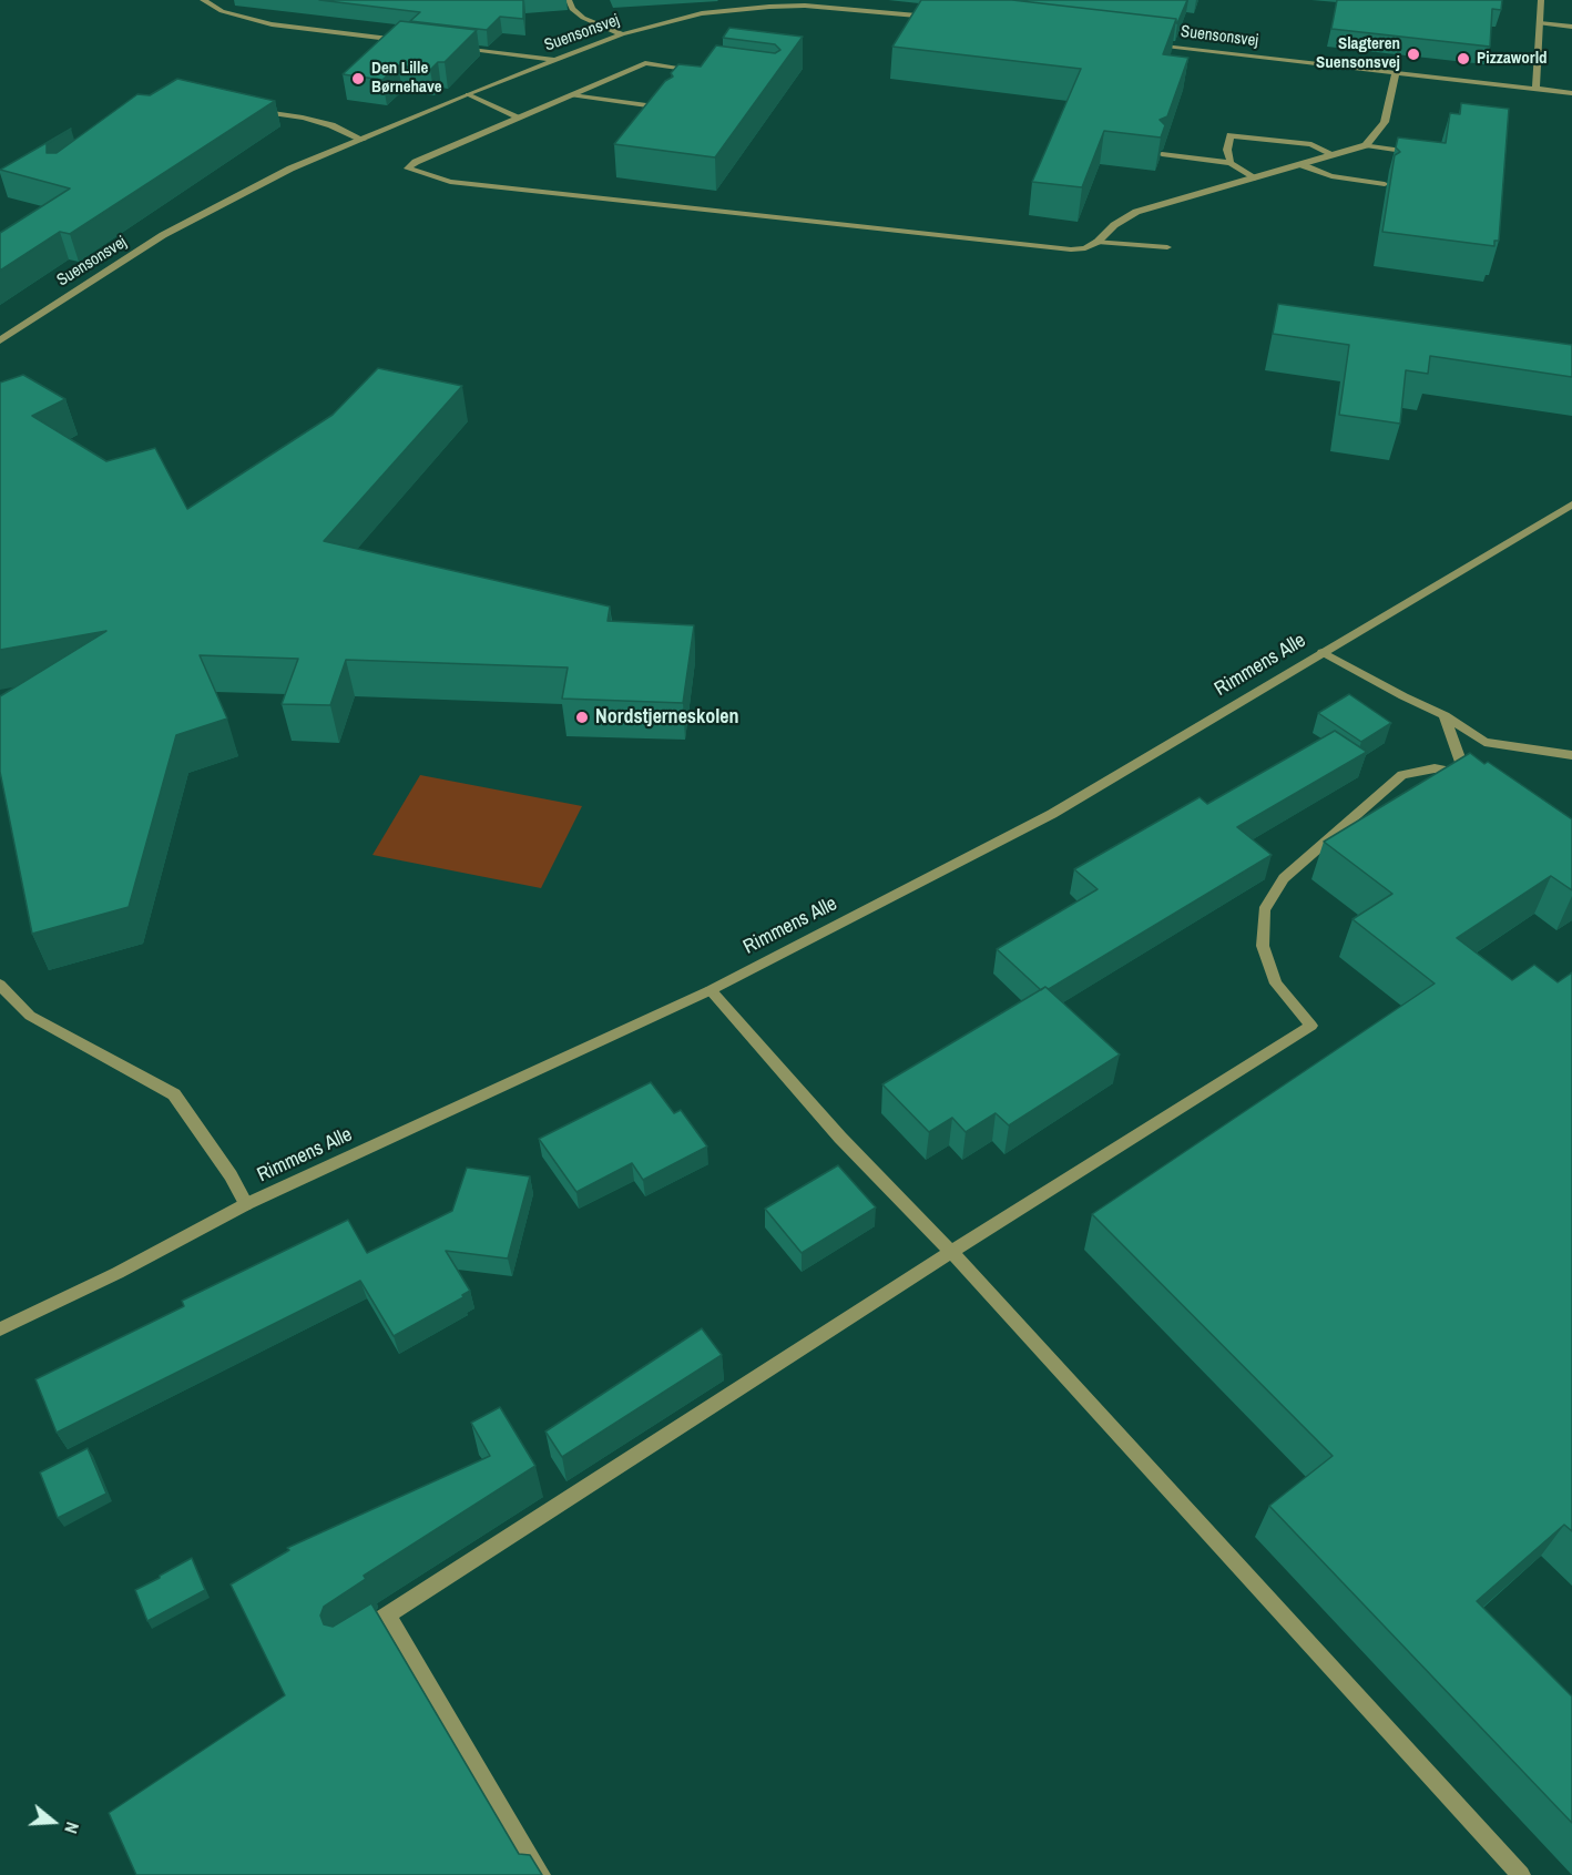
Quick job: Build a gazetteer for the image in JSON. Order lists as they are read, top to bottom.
{
  "streets": {
    "street": ["Suensonsvej", "Rimmens Alle"]
  },
  "places": [
    "Slagteren Suensonsvej",
    "Pizzaworld",
    "Den Lille Børnehave",
    "Nordstjerneskolen"
  ],
  "north": "right"
}
